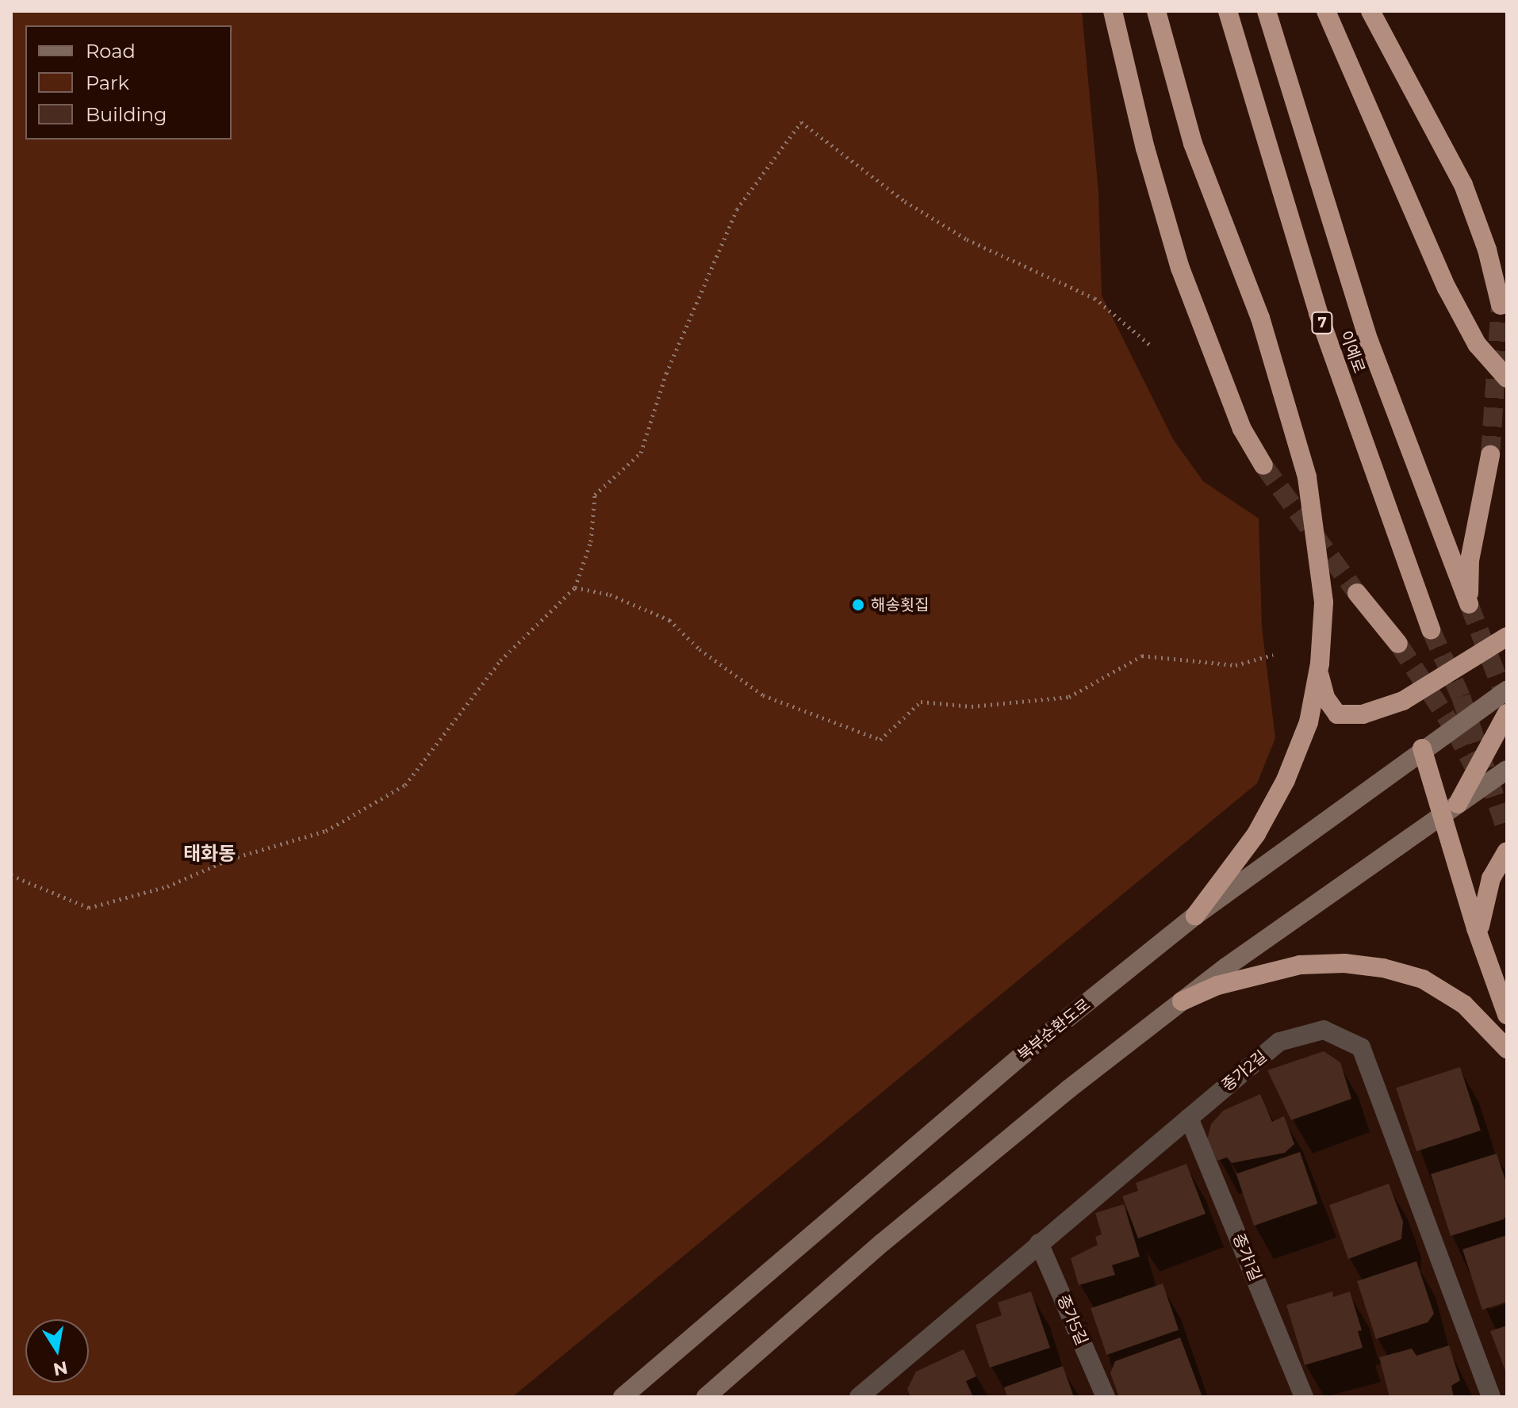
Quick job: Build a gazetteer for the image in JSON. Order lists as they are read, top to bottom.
{
  "streets": {
    "highway": ["7", "이예로"],
    "main road": ["북부순환도로"],
    "street": ["종가2길", "종가1길", "종가5길"]
  },
  "crossings": [
    ["종가2길", "종가1길"],
    ["종가2길", "종가5길"]
  ],
  "districts": ["태화동"],
  "places": ["해송횟집"],
  "legend": ["Road", "Park", "Building"],
  "north": "bottom"
}
